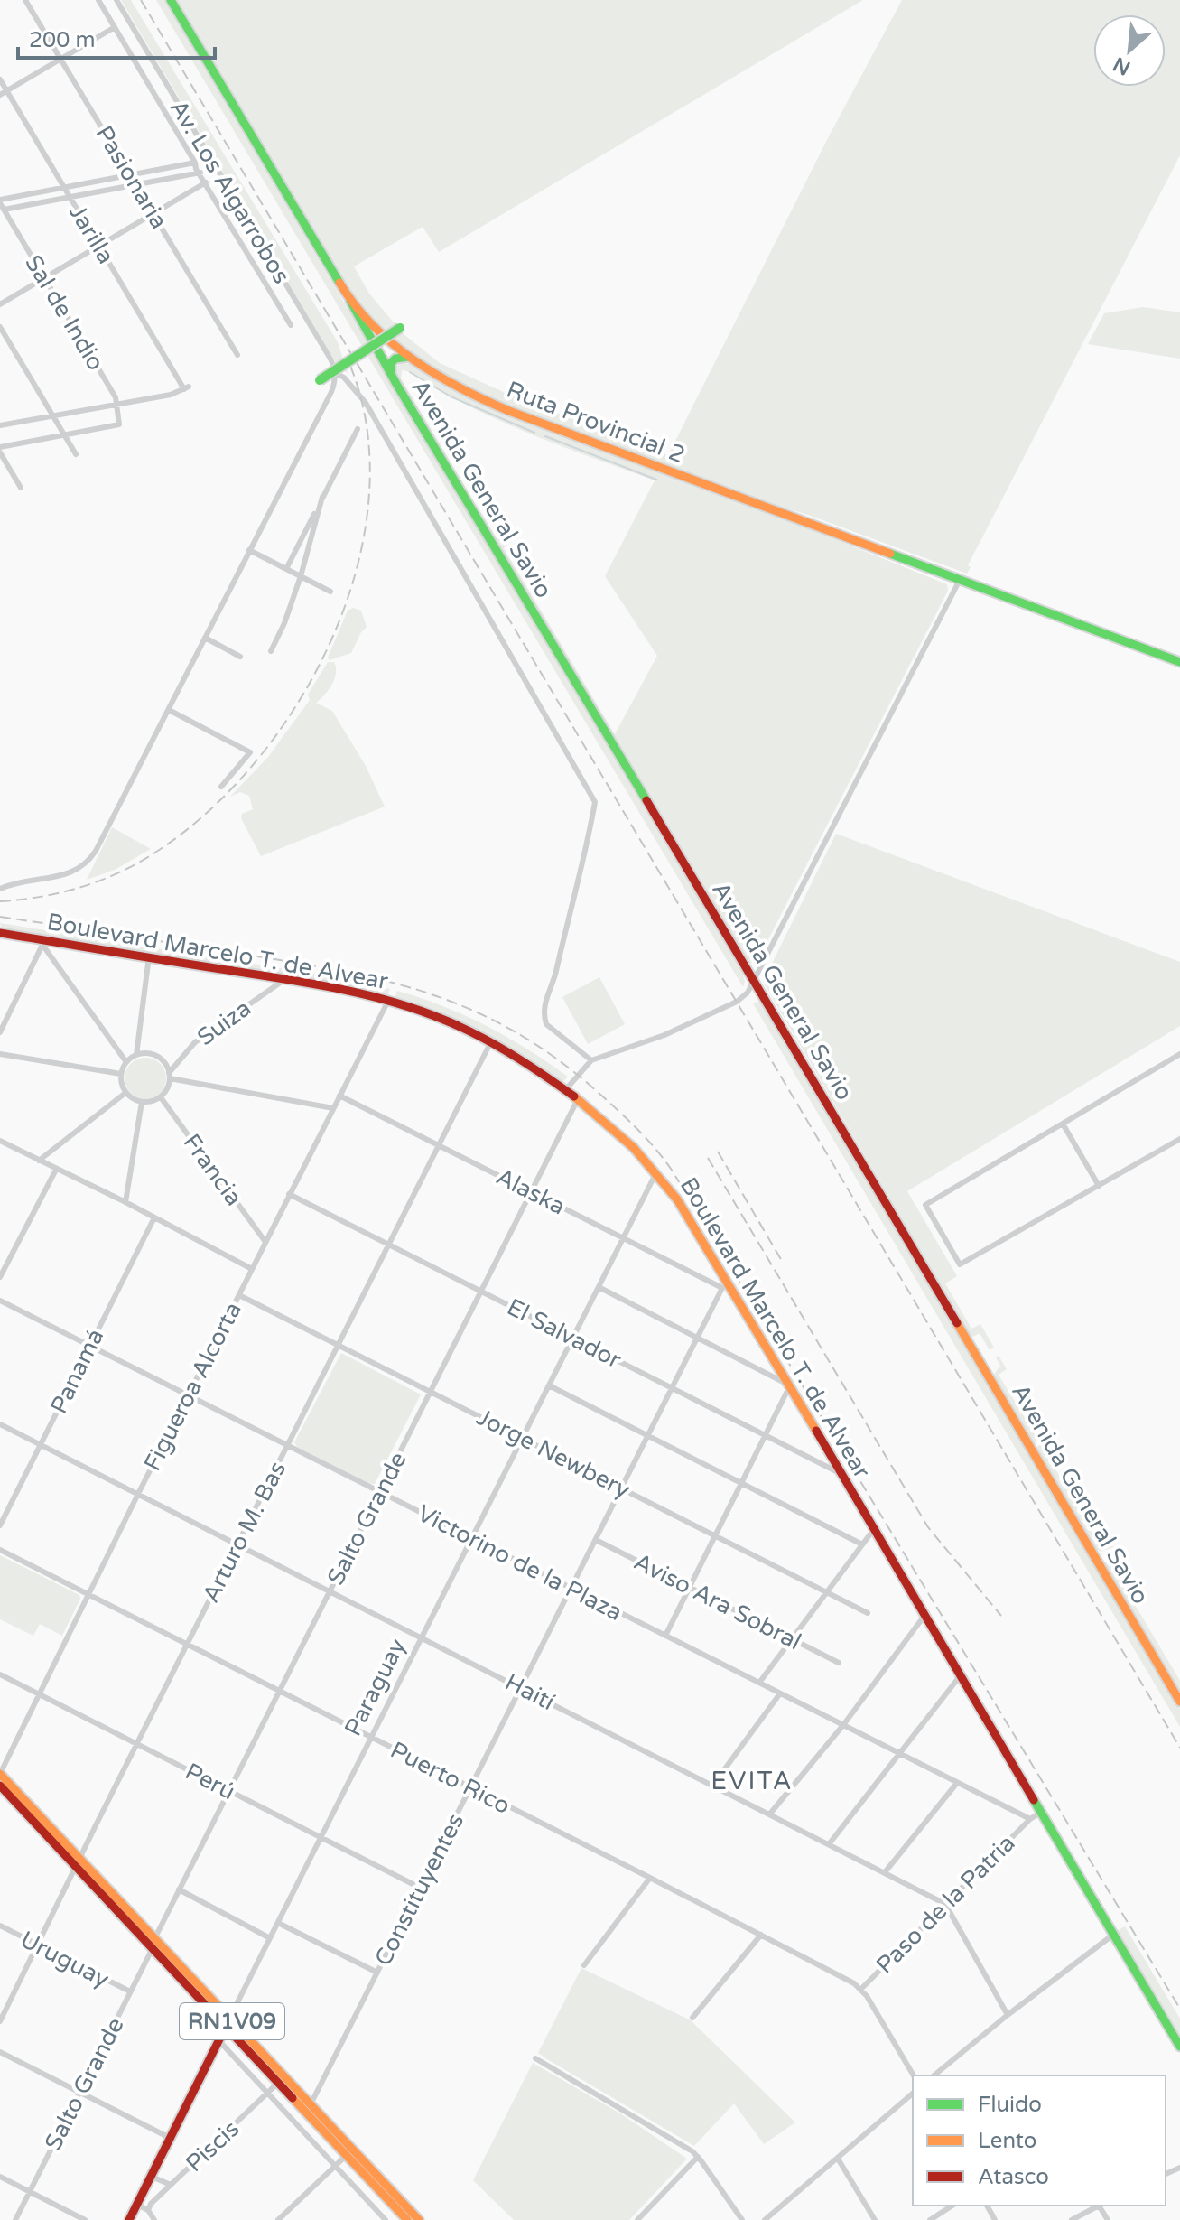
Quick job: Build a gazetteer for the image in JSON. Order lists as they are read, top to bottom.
{
  "streets": {
    "main road": [
      "Ruta Provincial 2",
      "Avenida General Savio",
      "Boulevard Marcelo T. de Alvear",
      "Paraguay",
      "RN1V09"
    ],
    "street": [
      "Pasionaria",
      "Av. Los Algarrobos",
      "Jarilla",
      "Sal de Indio",
      "Suiza",
      "Francia",
      "Alaska",
      "El Salvador",
      "Panamá",
      "Figueroa Alcorta",
      "Jorge Newbery",
      "Salto Grande",
      "Arturo M. Bas",
      "Victorino de la Plaza",
      "Aviso Ara Sobral",
      "Haití",
      "Puerto Rico",
      "Perú",
      "Constituyentes",
      "Paso de la Patria",
      "Uruguay",
      "Piscis"
    ]
  },
  "crossings": [
    ["Jarilla", "Sal de Indio"],
    ["Ruta Provincial 2", "Avenida General Savio"],
    ["Boulevard Marcelo T. de Alvear", "Suiza"],
    ["Boulevard Marcelo T. de Alvear", "Alaska"],
    ["Boulevard Marcelo T. de Alvear", "El Salvador"],
    ["Boulevard Marcelo T. de Alvear", "Figueroa Alcorta"],
    ["Boulevard Marcelo T. de Alvear", "Salto Grande"],
    ["Boulevard Marcelo T. de Alvear", "Arturo M. Bas"],
    ["Boulevard Marcelo T. de Alvear", "Paraguay"],
    ["Boulevard Marcelo T. de Alvear", "Constituyentes"],
    ["Suiza", "Francia"],
    ["Francia", "Figueroa Alcorta"],
    ["Alaska", "Figueroa Alcorta"],
    ["Alaska", "Salto Grande"],
    ["Alaska", "Arturo M. Bas"],
    ["Alaska", "Paraguay"],
    ["Alaska", "Constituyentes"],
    ["El Salvador", "Figueroa Alcorta"],
    ["El Salvador", "Salto Grande"],
    ["El Salvador", "Arturo M. Bas"],
    ["El Salvador", "Paraguay"],
    ["El Salvador", "Constituyentes"],
    ["Panamá", "Victorino de la Plaza"],
    ["Panamá", "Haití"],
    ["Figueroa Alcorta", "Jorge Newbery"],
    ["Figueroa Alcorta", "Victorino de la Plaza"],
    ["Figueroa Alcorta", "Haití"],
    ["Figueroa Alcorta", "Puerto Rico"],
    ["Figueroa Alcorta", "Perú"],
    ["Figueroa Alcorta", "RN1V09"],
    ["Jorge Newbery", "Salto Grande"],
    ["Jorge Newbery", "Arturo M. Bas"],
    ["Jorge Newbery", "Paraguay"],
    ["Jorge Newbery", "Constituyentes"],
    ["Salto Grande", "Victorino de la Plaza"],
    ["Salto Grande", "Haití"],
    ["Salto Grande", "Puerto Rico"],
    ["Salto Grande", "Perú"],
    ["Salto Grande", "Uruguay"],
    ["Salto Grande", "RN1V09"],
    ["Arturo M. Bas", "Victorino de la Plaza"],
    ["Arturo M. Bas", "Haití"],
    ["Arturo M. Bas", "Puerto Rico"],
    ["Arturo M. Bas", "Perú"],
    ["Arturo M. Bas", "Uruguay"],
    ["Arturo M. Bas", "RN1V09"],
    ["Victorino de la Plaza", "Paraguay"],
    ["Victorino de la Plaza", "Constituyentes"],
    ["Victorino de la Plaza", "Paso de la Patria"],
    ["Aviso Ara Sobral", "Constituyentes"],
    ["Paraguay", "Haití"],
    ["Paraguay", "Puerto Rico"],
    ["Paraguay", "Perú"],
    ["Paraguay", "RN1V09"],
    ["Haití", "Constituyentes"],
    ["Haití", "Paso de la Patria"],
    ["Puerto Rico", "Constituyentes"],
    ["Puerto Rico", "Paso de la Patria"],
    ["Perú", "Constituyentes"],
    ["Constituyentes", "RN1V09"],
    ["RN1V09", "Piscis"]
  ],
  "districts": ["EVITA"],
  "legend": ["Fluido", "Lento", "Atasco"],
  "scale_bar": "200 m",
  "north": "bottom left"
}
